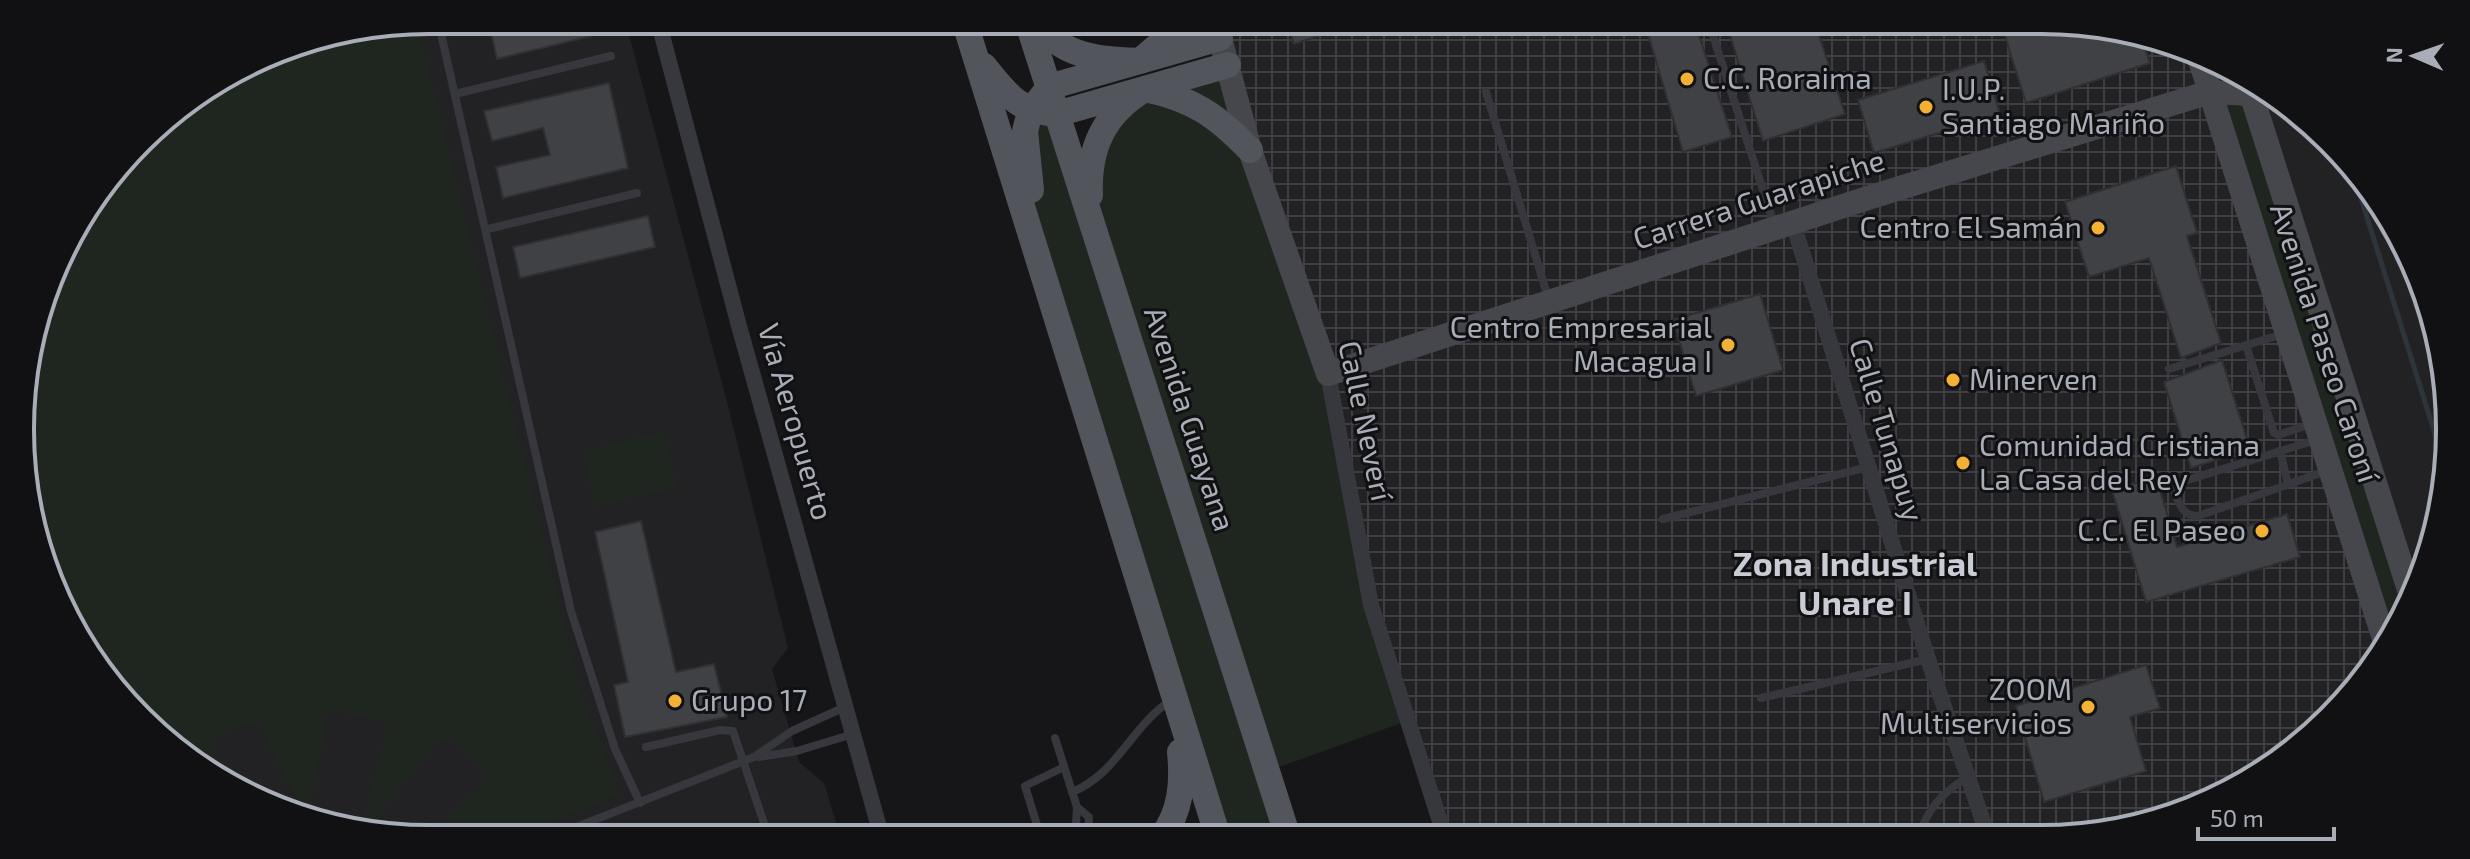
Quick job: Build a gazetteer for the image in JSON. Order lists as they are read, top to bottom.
{
  "streets": {
    "main road": ["Avenida Guayana"],
    "street": [
      "Carrera Guarapiche",
      "Avenida Paseo Caroní",
      "Calle Neverí",
      "Vía Aeropuerto",
      "Calle Tunapuy"
    ]
  },
  "crossings": [
    ["Carrera Guarapiche", "Avenida Paseo Caroní"],
    ["Carrera Guarapiche", "Calle Neverí"],
    ["Carrera Guarapiche", "Calle Tunapuy"]
  ],
  "districts": ["Zona Industrial Unare I"],
  "places": [
    "C.C. Roraima",
    "I.U.P. Santiago Mariño",
    "Centro El Samán",
    "Centro Empresarial Macagua I",
    "Minerven",
    "Comunidad Cristiana La Casa del Rey",
    "C.C. El Paseo",
    "Grupo 17",
    "ZOOM Multiservicios"
  ],
  "scale_bar": "50 m",
  "north": "left"
}
